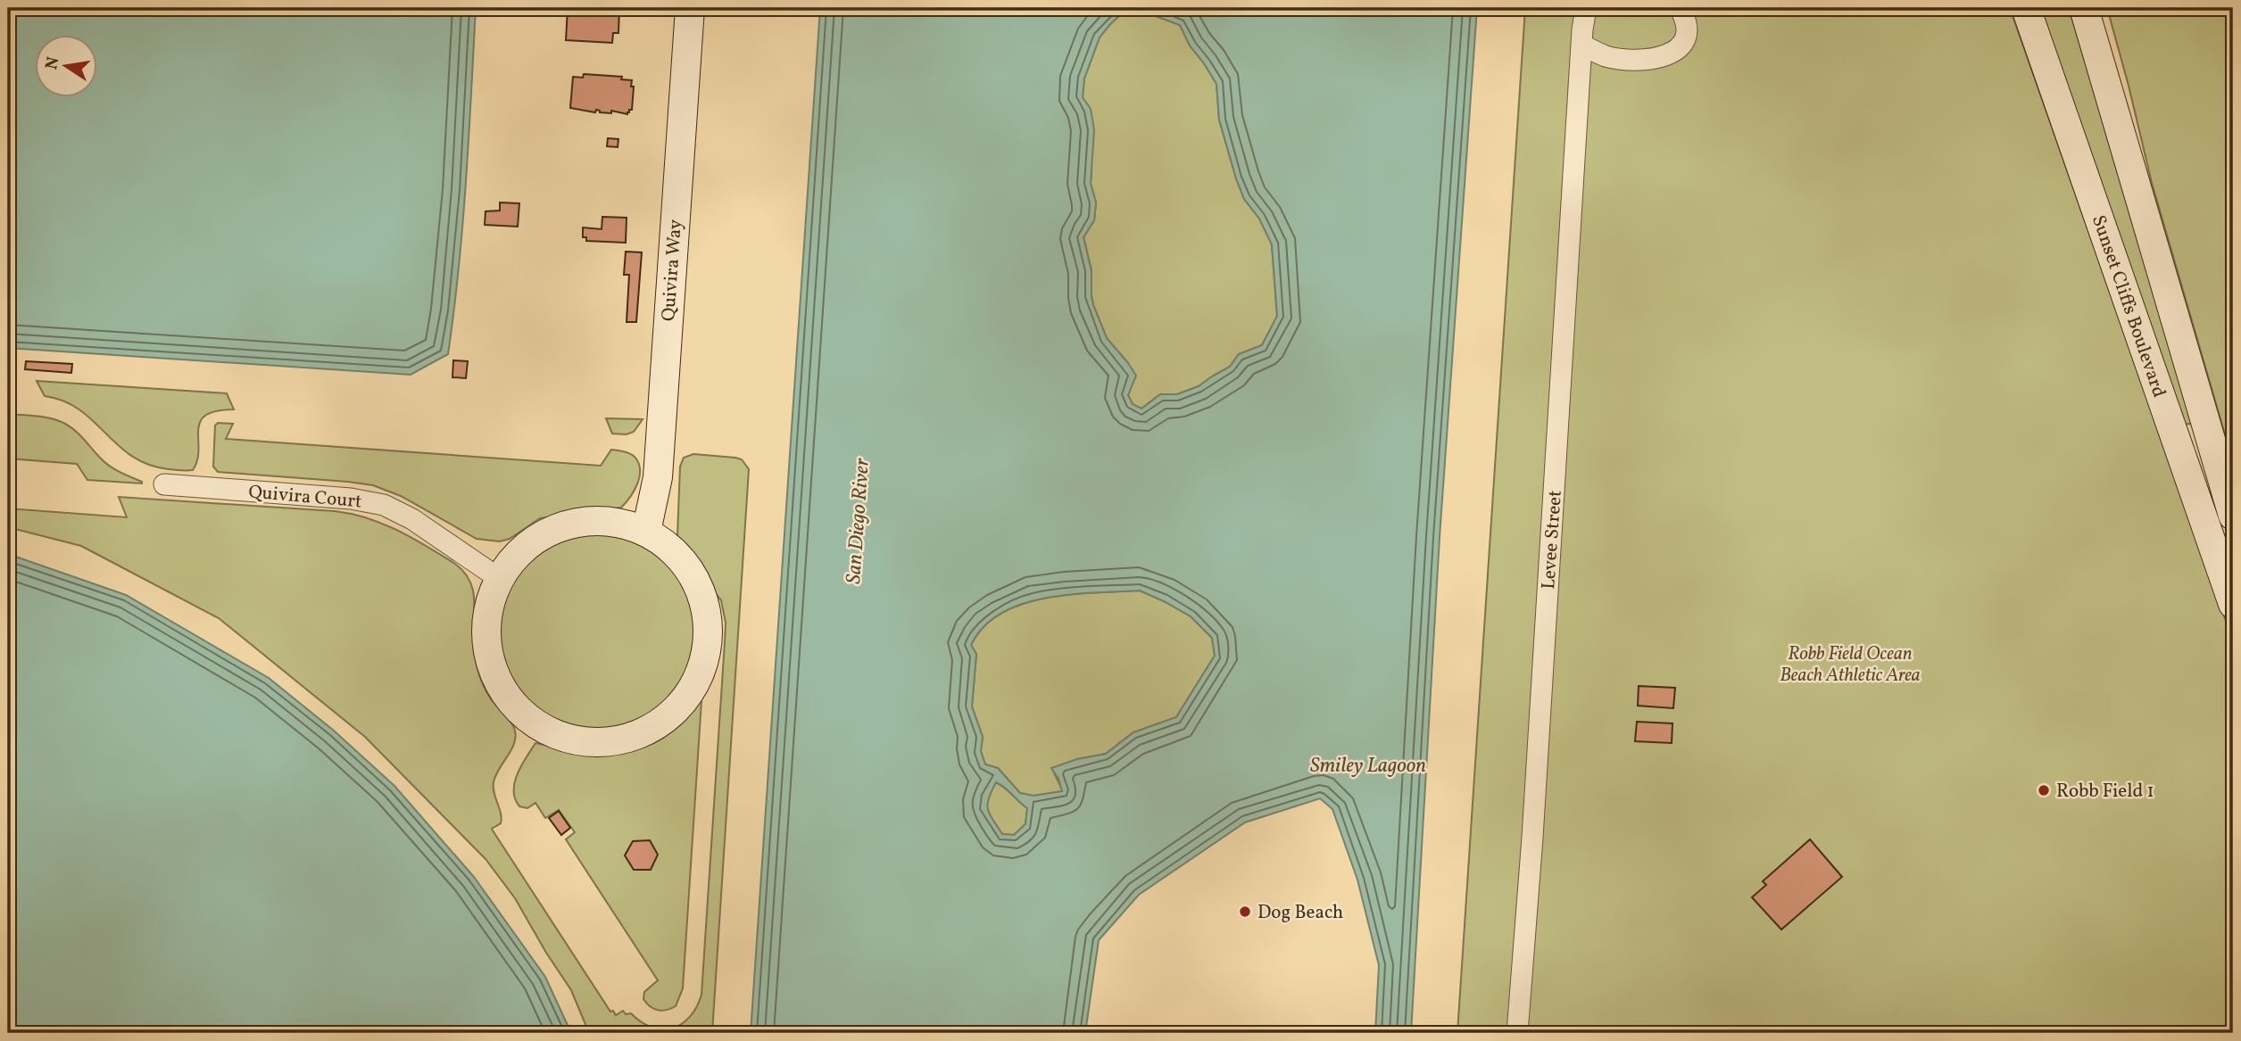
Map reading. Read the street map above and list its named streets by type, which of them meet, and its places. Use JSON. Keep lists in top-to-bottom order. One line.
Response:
{"streets":{"street":["Quivira Way","Sunset Cliffs Boulevard","Quivira Court","Levee Street"]},"crossings":[["Quivira Way","Quivira Court"]],"water":["San Diego River","Smiley Lagoon"],"parks":["Robb Field Ocean Beach Athletic Area"],"places":["Robb Field 1","Dog Beach"],"north":"left"}
